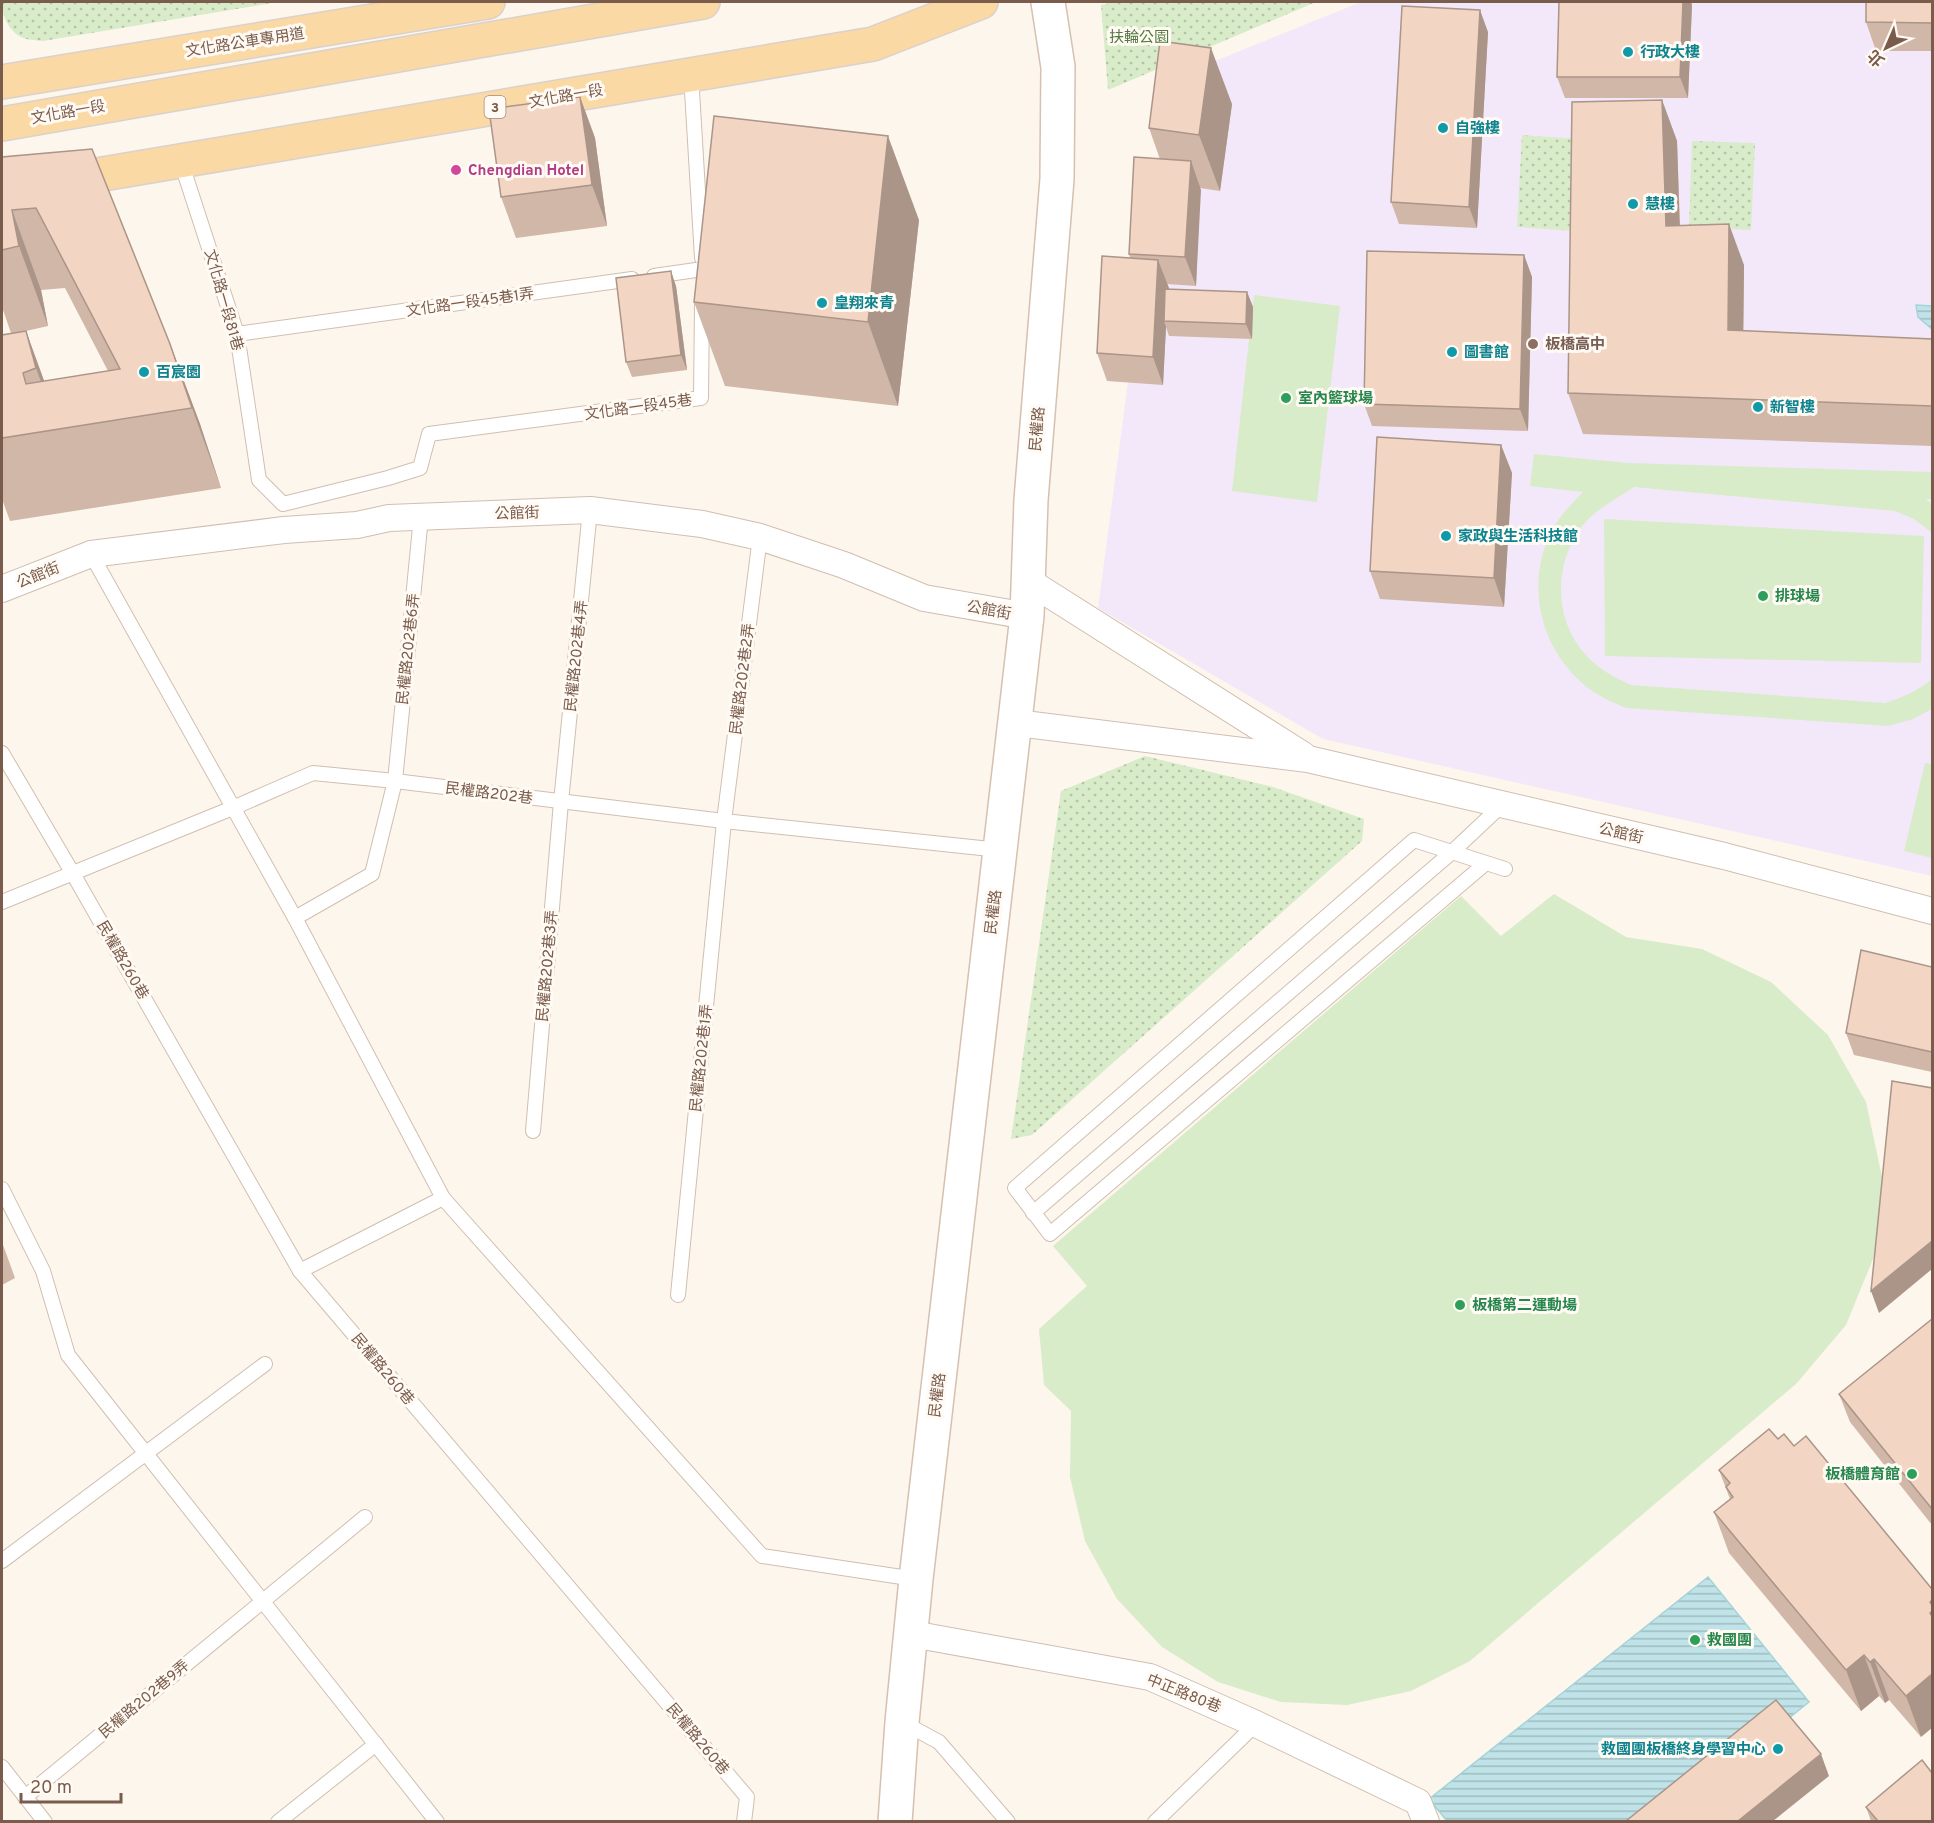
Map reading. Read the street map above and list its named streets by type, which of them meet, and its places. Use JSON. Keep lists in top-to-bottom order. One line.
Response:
{"streets":{"main road":["文化路公車專用道","文化路一段","3","民權路"],"street":["公館街","中正路80巷"],"lane":["文化路一段81巷","文化路一段45巷1弄","文化路一段45巷","民權路202巷6弄","民權路202巷4弄","民權路202巷2弄","民權路202巷","民權路260巷","民權路202巷3弄","民權路202巷1弄","民權路202巷9弄"]},"crossings":[["文化路一段","文化路一段81巷"],["文化路一段","文化路一段45巷"],["文化路一段81巷","文化路一段45巷1弄"],["文化路一段81巷","文化路一段45巷"],["文化路一段45巷1弄","文化路一段45巷"],["民權路","公館街"],["民權路","民權路202巷"],["民權路","中正路80巷"],["公館街","民權路202巷6弄"],["公館街","民權路202巷4弄"],["公館街","民權路202巷2弄"],["民權路202巷6弄","民權路202巷"],["民權路202巷4弄","民權路202巷"],["民權路202巷4弄","民權路202巷3弄"],["民權路202巷2弄","民權路202巷"],["民權路202巷2弄","民權路202巷1弄"],["民權路202巷","民權路260巷"],["民權路202巷","民權路202巷3弄"],["民權路202巷","民權路202巷1弄"]],"parks":["扶輪公園"],"places":["行政大樓","自強樓","Chengdian Hotel","慧樓","皇翔來青","板橋高中","圖書館","百宸園","室內籃球場","新智樓","家政與生活科技館","排球場","板橋第二運動場","板橋體育館","救國團","救國團板橋終身學習中心"],"scale_bar":"20 m","north":"bottom left"}
